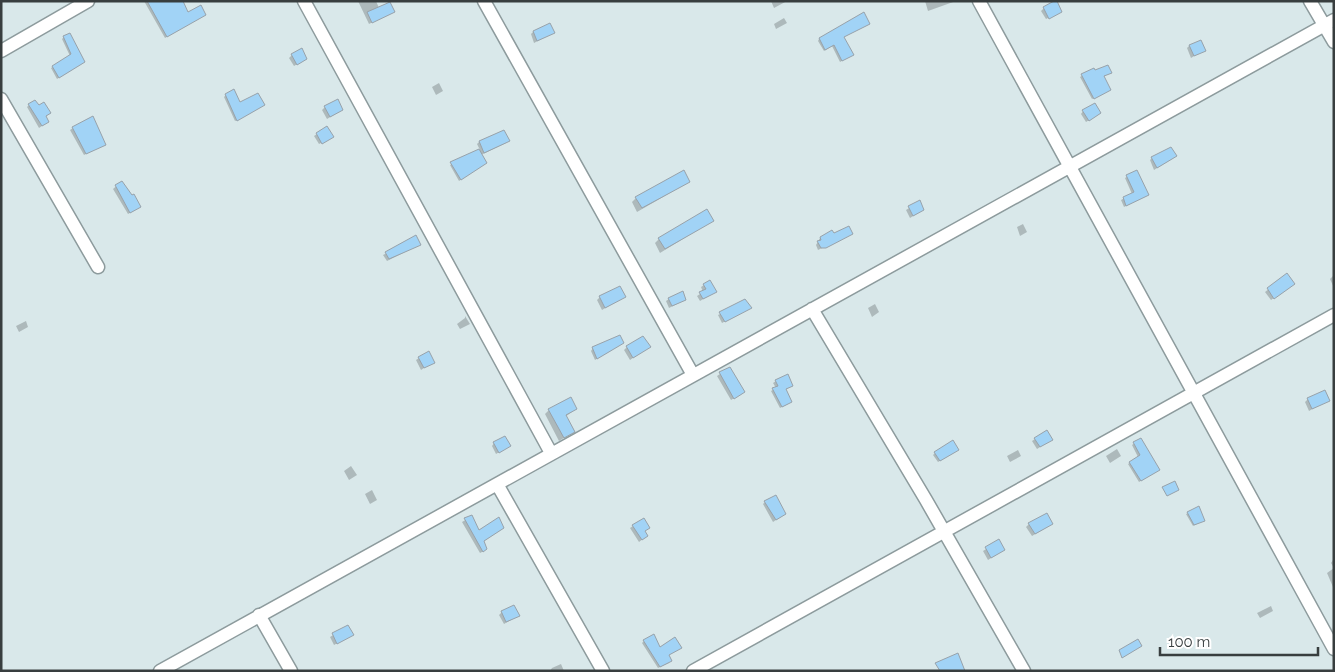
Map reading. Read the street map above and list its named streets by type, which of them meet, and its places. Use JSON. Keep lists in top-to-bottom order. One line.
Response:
{"scale_bar":"100 m"}
